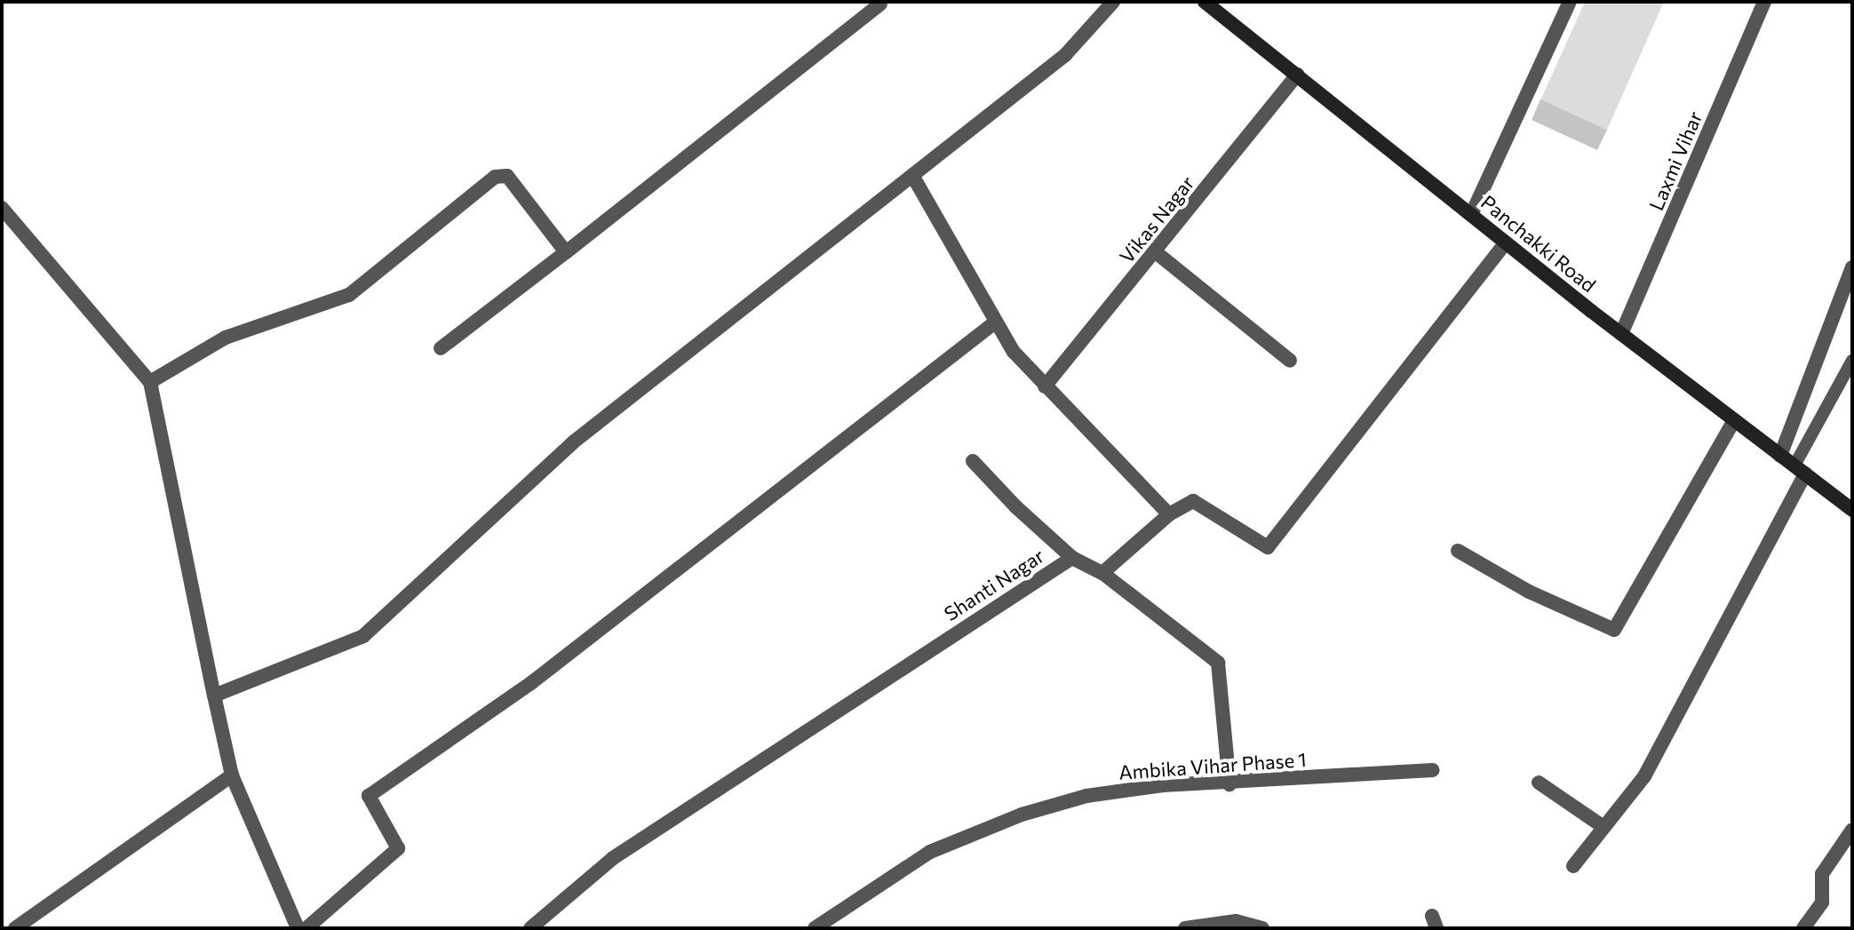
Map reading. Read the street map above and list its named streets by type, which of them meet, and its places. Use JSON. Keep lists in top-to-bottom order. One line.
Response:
{"streets":{"main road":["Panchakki Road"],"street":["Laxmi Vihar","Vikas Nagar","Shanti Nagar","Ambika Vihar Phase 1"]},"crossings":[["Laxmi Vihar","Panchakki Road"],["Vikas Nagar","Panchakki Road"],["Shanti Nagar","Ambika Vihar Phase 1"]]}
